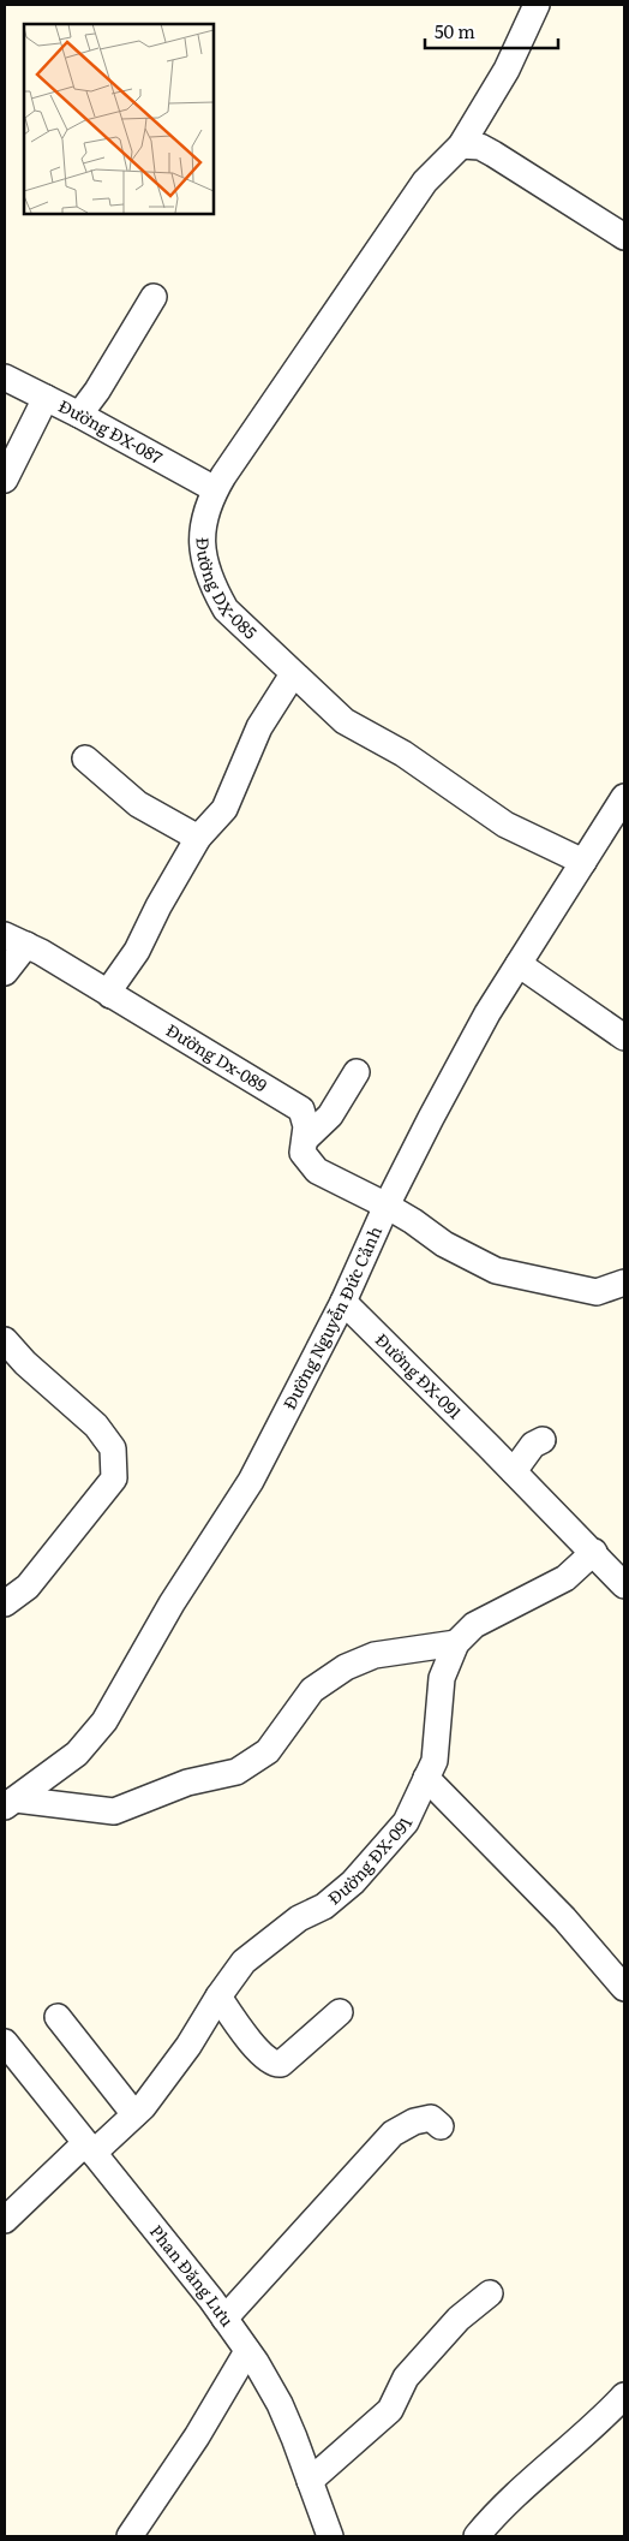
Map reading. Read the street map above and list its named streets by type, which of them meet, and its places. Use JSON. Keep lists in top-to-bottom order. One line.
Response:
{"streets":{"street":["Đường ĐX-087","Đường DX-085","Đường Dx-089","Đường Nguyễn Đức Cảnh","Đường ĐX-091","Phan Đăng Lưu"]},"crossings":[["Đường ĐX-087","Đường DX-085"],["Đường DX-085","Đường Nguyễn Đức Cảnh"],["Đường Dx-089","Đường Nguyễn Đức Cảnh"],["Đường Nguyễn Đức Cảnh","Đường ĐX-091"],["Đường ĐX-091","Phan Đăng Lưu"]],"scale_bar":"50 m"}
